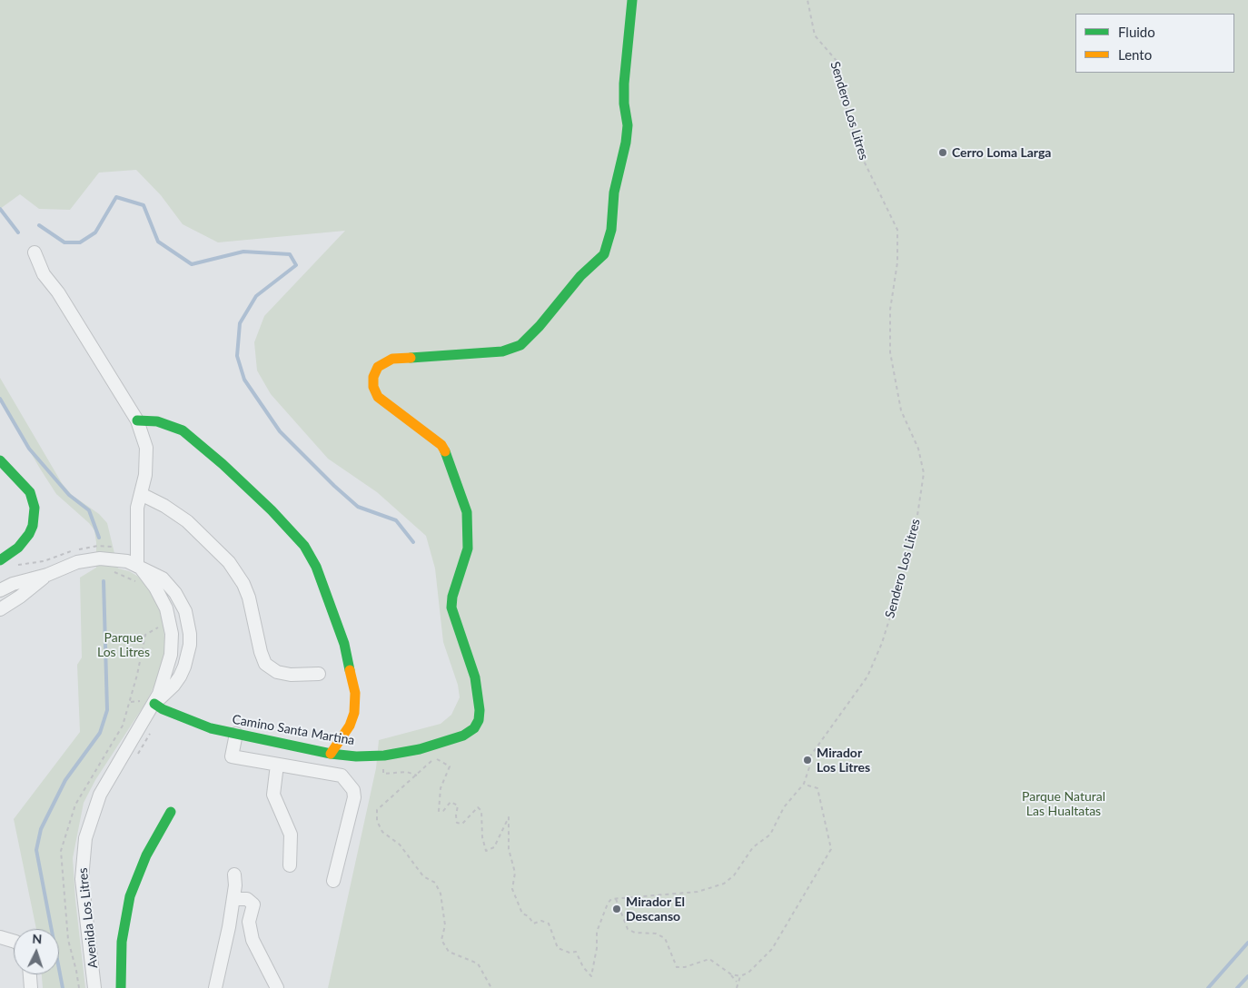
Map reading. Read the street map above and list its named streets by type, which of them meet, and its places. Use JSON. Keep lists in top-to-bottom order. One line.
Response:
{"streets":{"street":["Camino Santa Martina","Avenida Los Litres"],"path":["Sendero Los Litres"]},"crossings":[["Camino Santa Martina","Avenida Los Litres"]],"parks":["Parque Los Litres","Parque Natural Las Hualtatas"],"places":["Cerro Loma Larga","Mirador Los Litres","Mirador El Descanso"],"legend":["Fluido","Lento"],"north":"top"}
